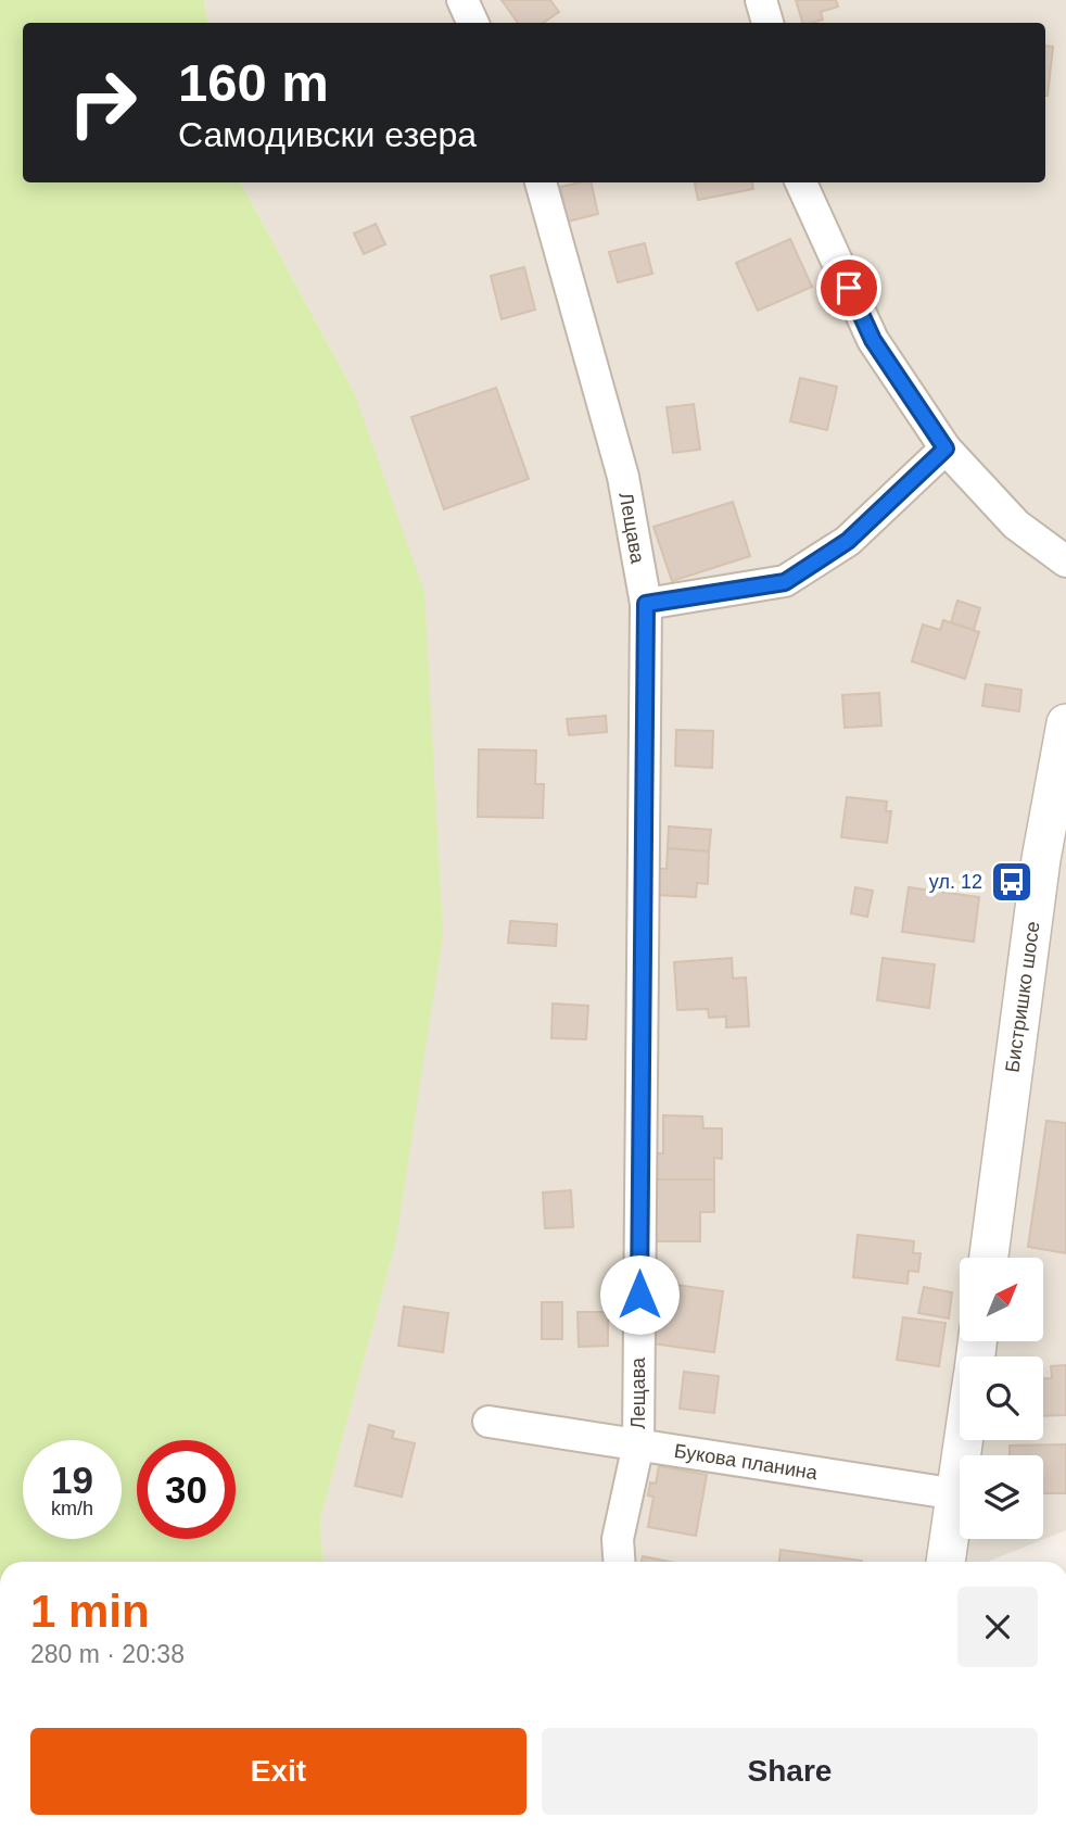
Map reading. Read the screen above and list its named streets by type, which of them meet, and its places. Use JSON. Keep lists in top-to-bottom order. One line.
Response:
{"streets":{"street":["Лещава","Бистришко шосе","Букова планина"]},"crossings":[["Лещава","Букова планина"]],"places":{"bus stop":["ул. 12"]},"north":"top right","page":{"turn":["160 m","Самодивски езера"],"speed":"19 km/h","limit":"30","heading":["1 min","280 m · 20:38"],"buttons":["Exit","Share"]}}
